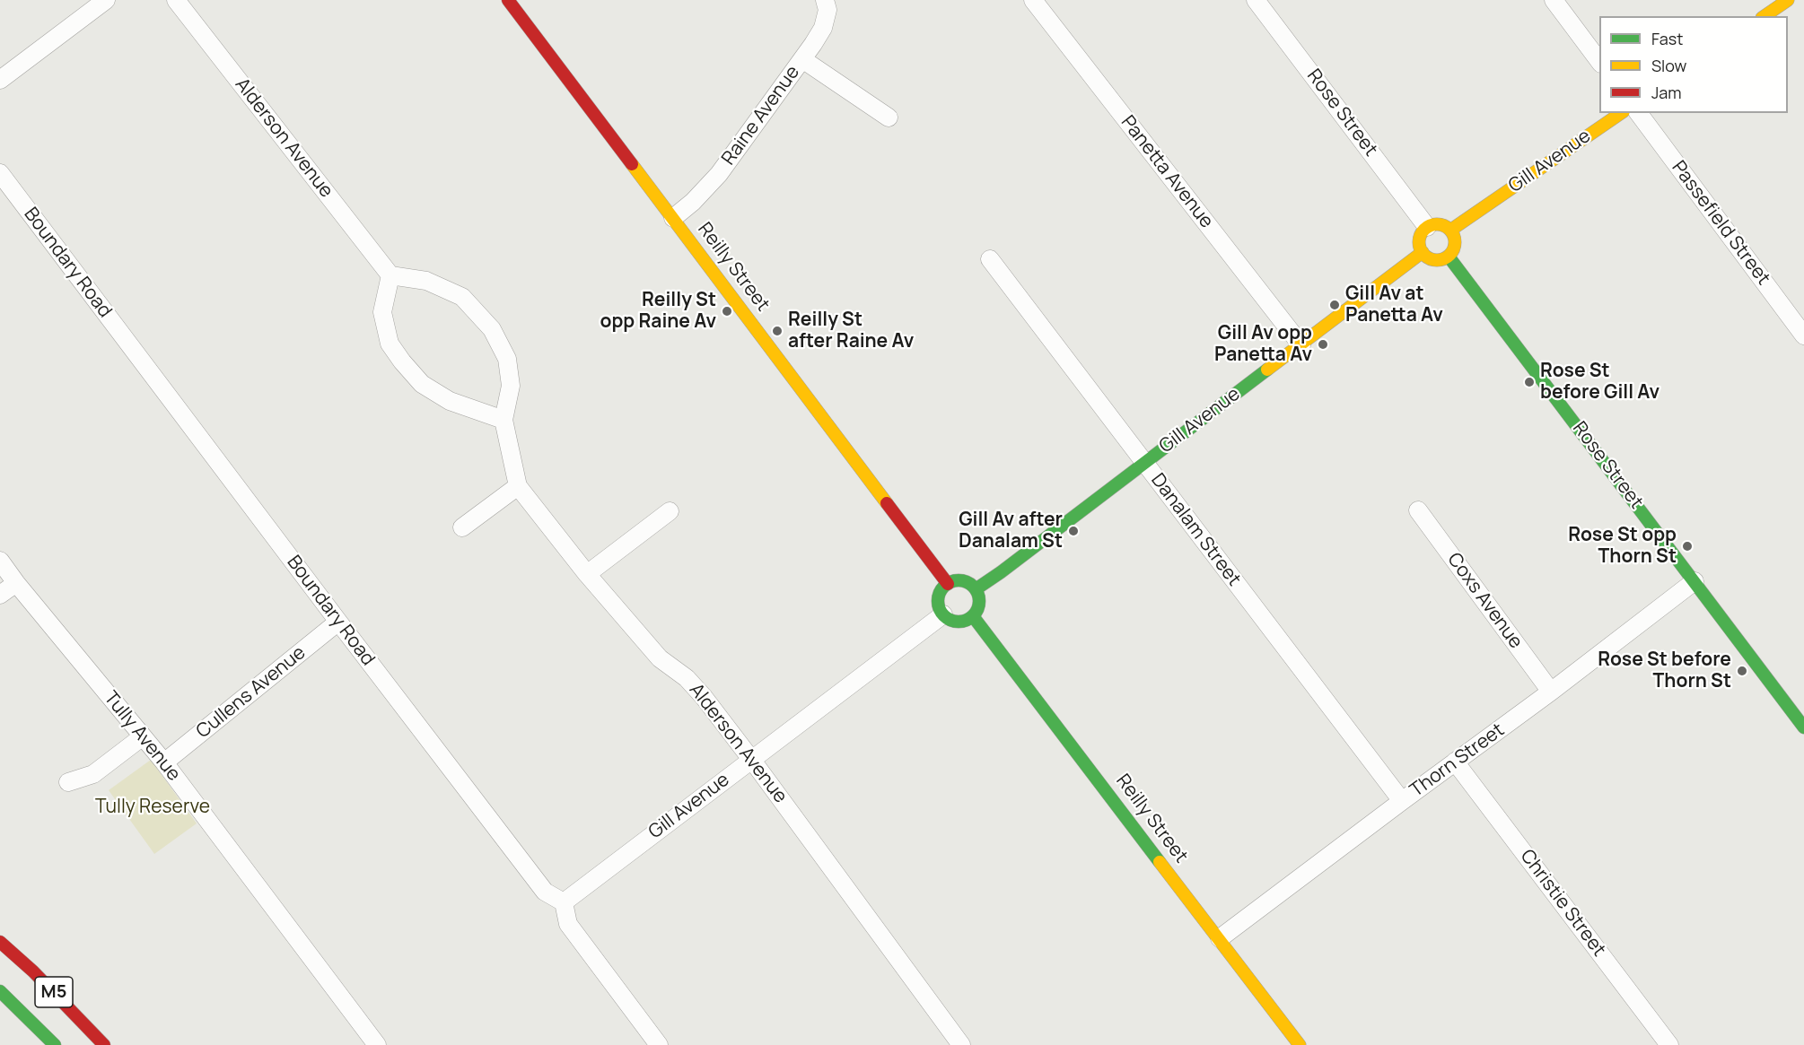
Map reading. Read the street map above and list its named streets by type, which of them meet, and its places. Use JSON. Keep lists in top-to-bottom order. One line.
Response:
{"streets":{"main road":["Rose Street","Gill Avenue","Reilly Street","M5"],"street":["Raine Avenue","Alderson Avenue","Panetta Avenue","Passefield Street","Boundary Road","Danalam Street","Coxs Avenue","Cullens Avenue","Tully Avenue","Thorn Street","Christie Street"]},"crossings":[["Rose Street","Gill Avenue"],["Rose Street","Thorn Street"],["Raine Avenue","Reilly Street"],["Alderson Avenue","Gill Avenue"],["Gill Avenue","Panetta Avenue"],["Gill Avenue","Boundary Road"],["Gill Avenue","Reilly Street"],["Gill Avenue","Danalam Street"],["Boundary Road","Cullens Avenue"],["Reilly Street","Thorn Street"],["Danalam Street","Thorn Street"],["Coxs Avenue","Thorn Street"],["Cullens Avenue","Tully Avenue"],["Thorn Street","Christie Street"]],"parks":["Tully Reserve"],"places":["Gill Av at Panetta Av","Reilly St opp Raine Av","Reilly St after Raine Av","Gill Av opp Panetta Av","Rose St before Gill Av","Gill Av after Danalam St","Rose St opp Thorn St","Rose St before Thorn St"],"legend":["Fast","Slow","Jam"]}
